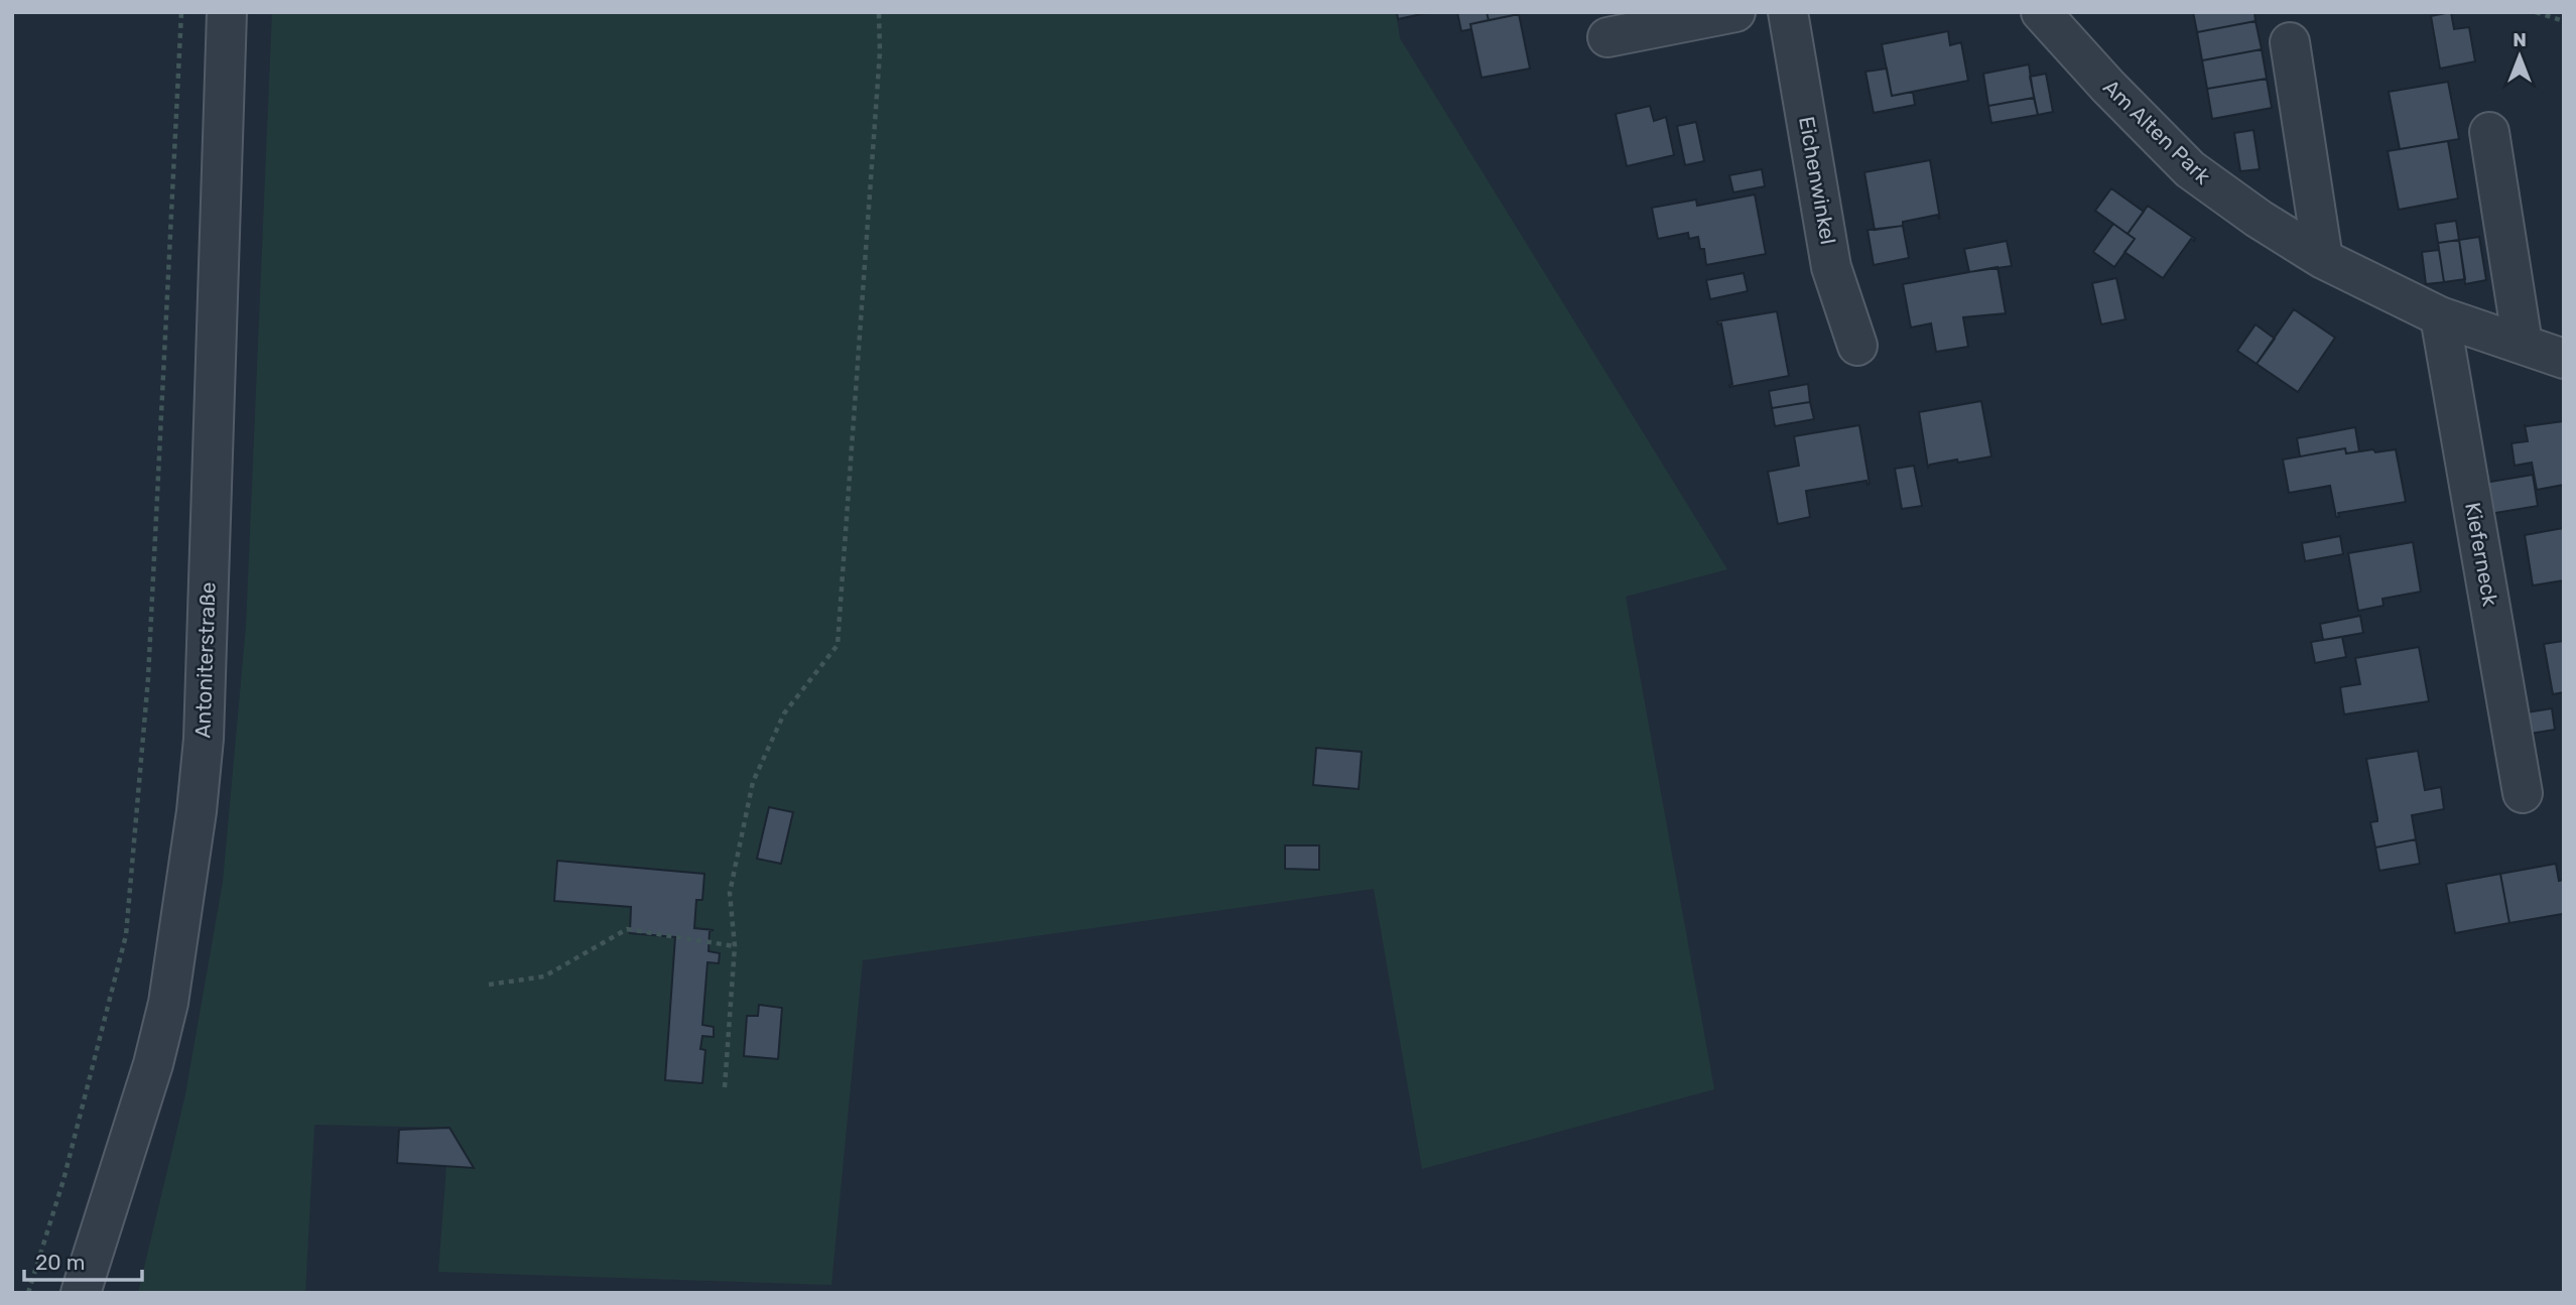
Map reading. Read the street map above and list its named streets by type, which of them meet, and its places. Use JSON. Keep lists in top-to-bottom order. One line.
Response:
{"streets":{"street":["Am Alten Park","Eichenwinkel","Kieferneck","Antoniterstraße"]},"crossings":[["Am Alten Park","Kieferneck"]],"scale_bar":"20 m","north":"top"}
